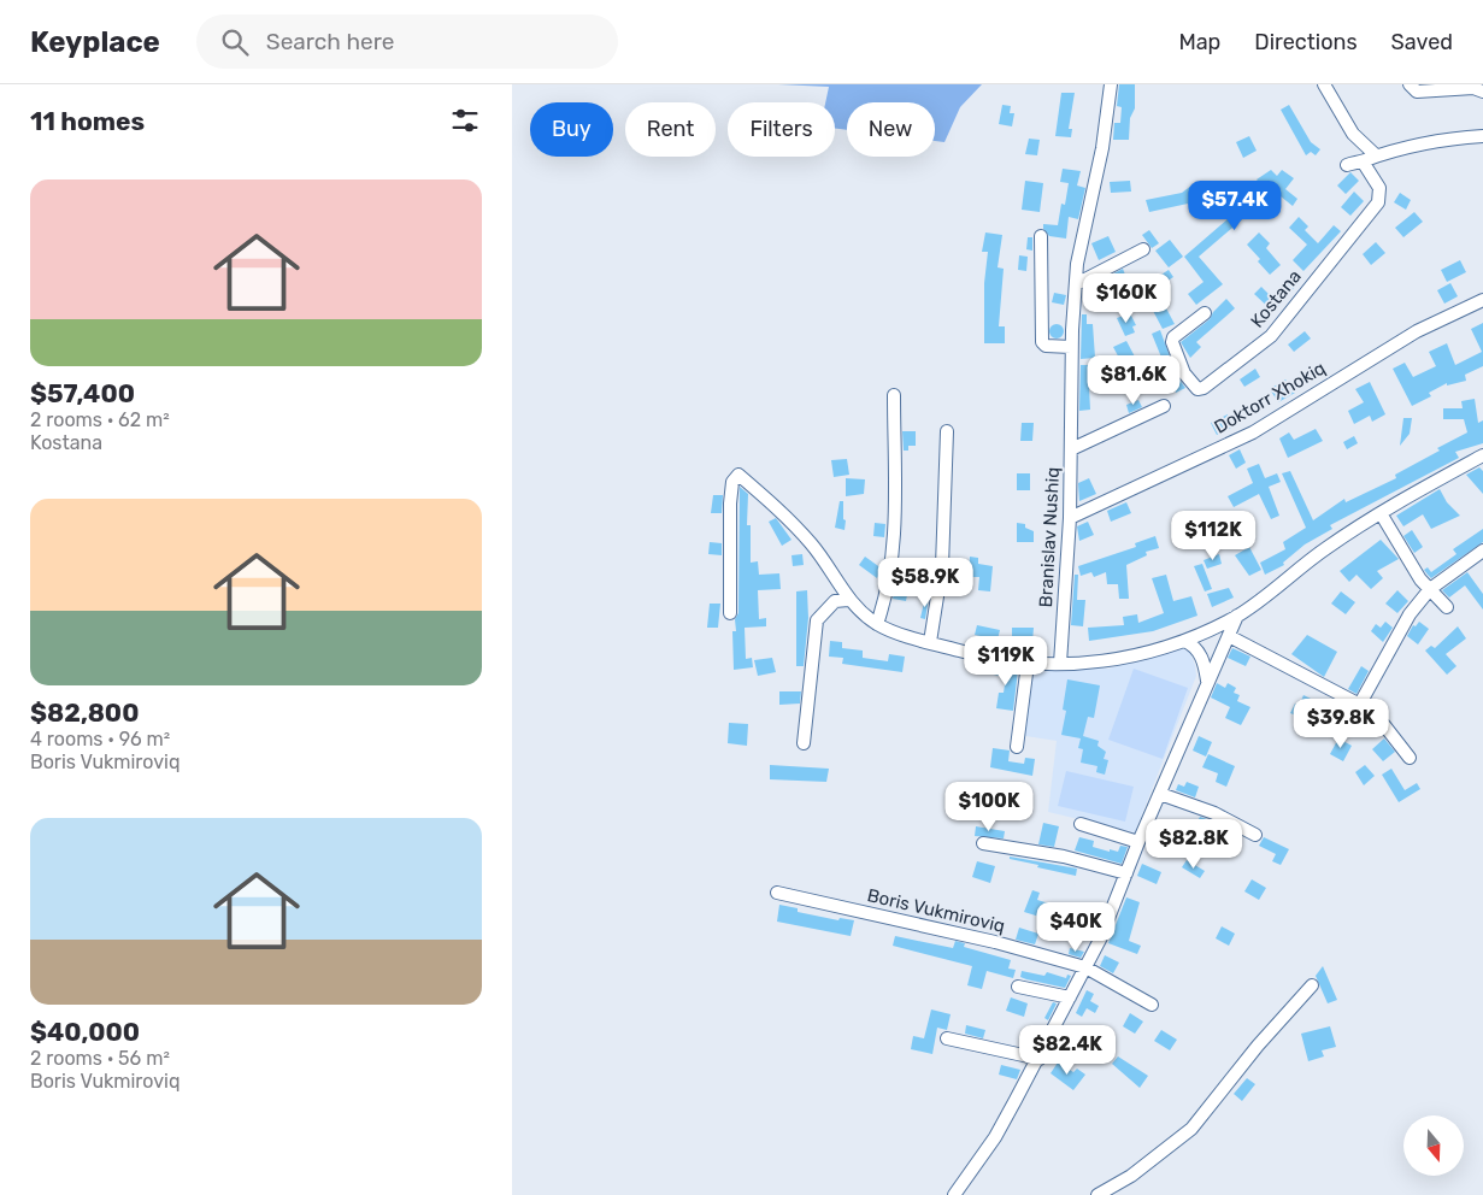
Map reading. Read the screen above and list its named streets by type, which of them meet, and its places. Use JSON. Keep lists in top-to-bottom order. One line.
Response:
{"streets":{"street":["Kostana","Doktorr Xhokiq","Branislav Nushiq","Boris Vukmiroviq"]},"crossings":[["Doktorr Xhokiq","Branislav Nushiq"]],"north":"bottom","page":{"header":"Keyplace","search":"Search here","nav":["Map","Directions","Saved"],"heading":"11 homes","chip":["Buy","Rent","Filters","New"],"list":[{"name":"$57,400","note":"2 rooms · 62 m² · Kostana"},{"name":"$82,800","note":"4 rooms · 96 m² · Boris Vukmiroviq"},{"name":"$40,000","note":"2 rooms · 56 m² · Boris Vukmiroviq"}],"price":["$57.4K","$160K","$81.6K","$112K","$58.9K","$119K","$39.8K","$100K","$82.8K","$40K","$82.4K"]}}
